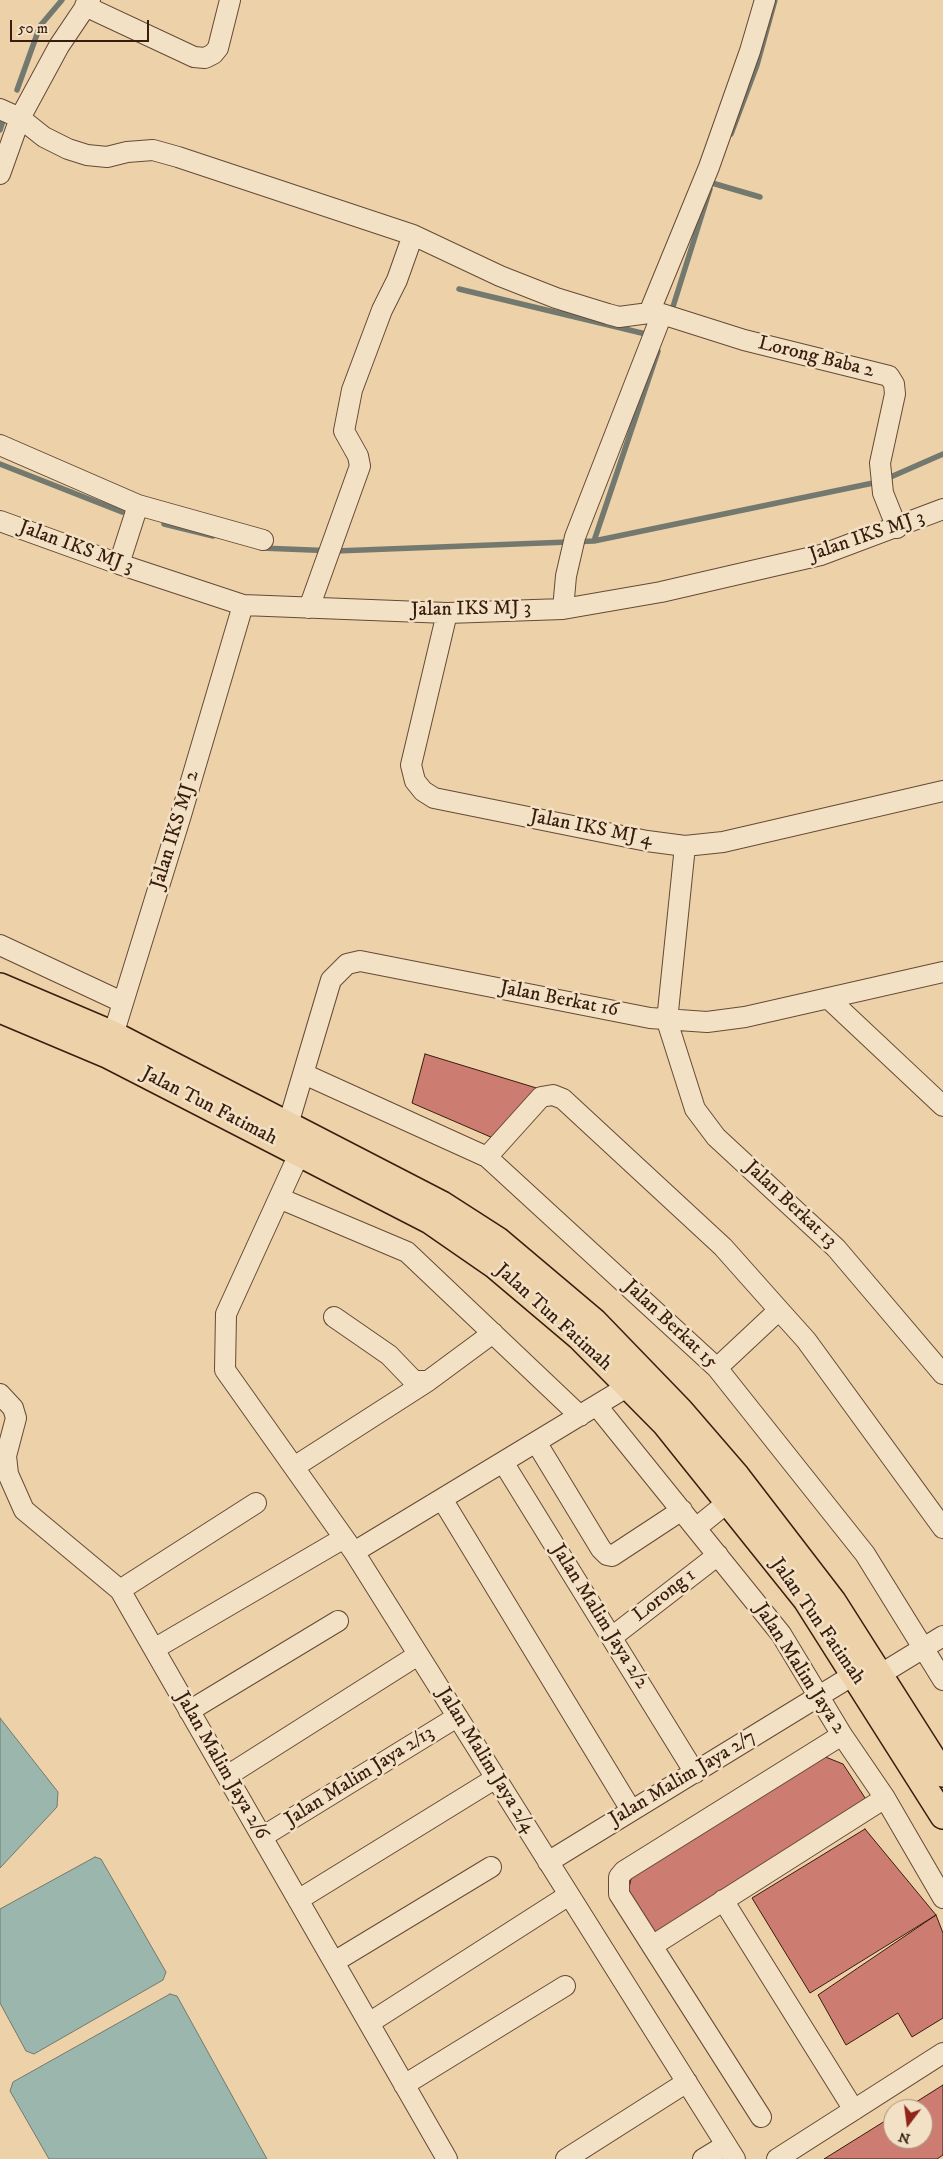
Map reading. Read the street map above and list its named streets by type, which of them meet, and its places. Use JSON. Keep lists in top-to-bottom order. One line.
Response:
{"streets":{"main road":["Jalan Tun Fatimah"],"street":["Lorong Baba 2","Jalan IKS MJ 3","Jalan IKS MJ 4","Jalan IKS MJ 2","Jalan Berkat 16","Jalan Berkat 13","Jalan Berkat 15","Lorong 1","Jalan Malim Jaya 2/2","Jalan Malim Jaya 2","Jalan Malim Jaya 2/4","Jalan Malim Jaya 2/6","Jalan Malim Jaya 2/13","Jalan Malim Jaya 2/7"]},"crossings":[["Lorong Baba 2","Jalan IKS MJ 3"],["Jalan IKS MJ 3","Jalan IKS MJ 4"],["Jalan IKS MJ 3","Jalan IKS MJ 2"],["Jalan IKS MJ 2","Jalan Tun Fatimah"],["Jalan Berkat 16","Jalan Tun Fatimah"],["Jalan Berkat 16","Jalan Berkat 13"],["Jalan Berkat 16","Jalan Berkat 15"],["Jalan Berkat 16","Jalan Malim Jaya 2/4"],["Jalan Tun Fatimah","Jalan Malim Jaya 2/7"],["Lorong 1","Jalan Malim Jaya 2/2"],["Lorong 1","Jalan Malim Jaya 2"],["Jalan Malim Jaya 2/2","Jalan Malim Jaya 2/7"],["Jalan Malim Jaya 2","Jalan Malim Jaya 2/7"],["Jalan Malim Jaya 2/4","Jalan Malim Jaya 2/13"],["Jalan Malim Jaya 2/4","Jalan Malim Jaya 2/7"],["Jalan Malim Jaya 2/6","Jalan Malim Jaya 2/13"]],"scale_bar":"50 m","north":"bottom"}
